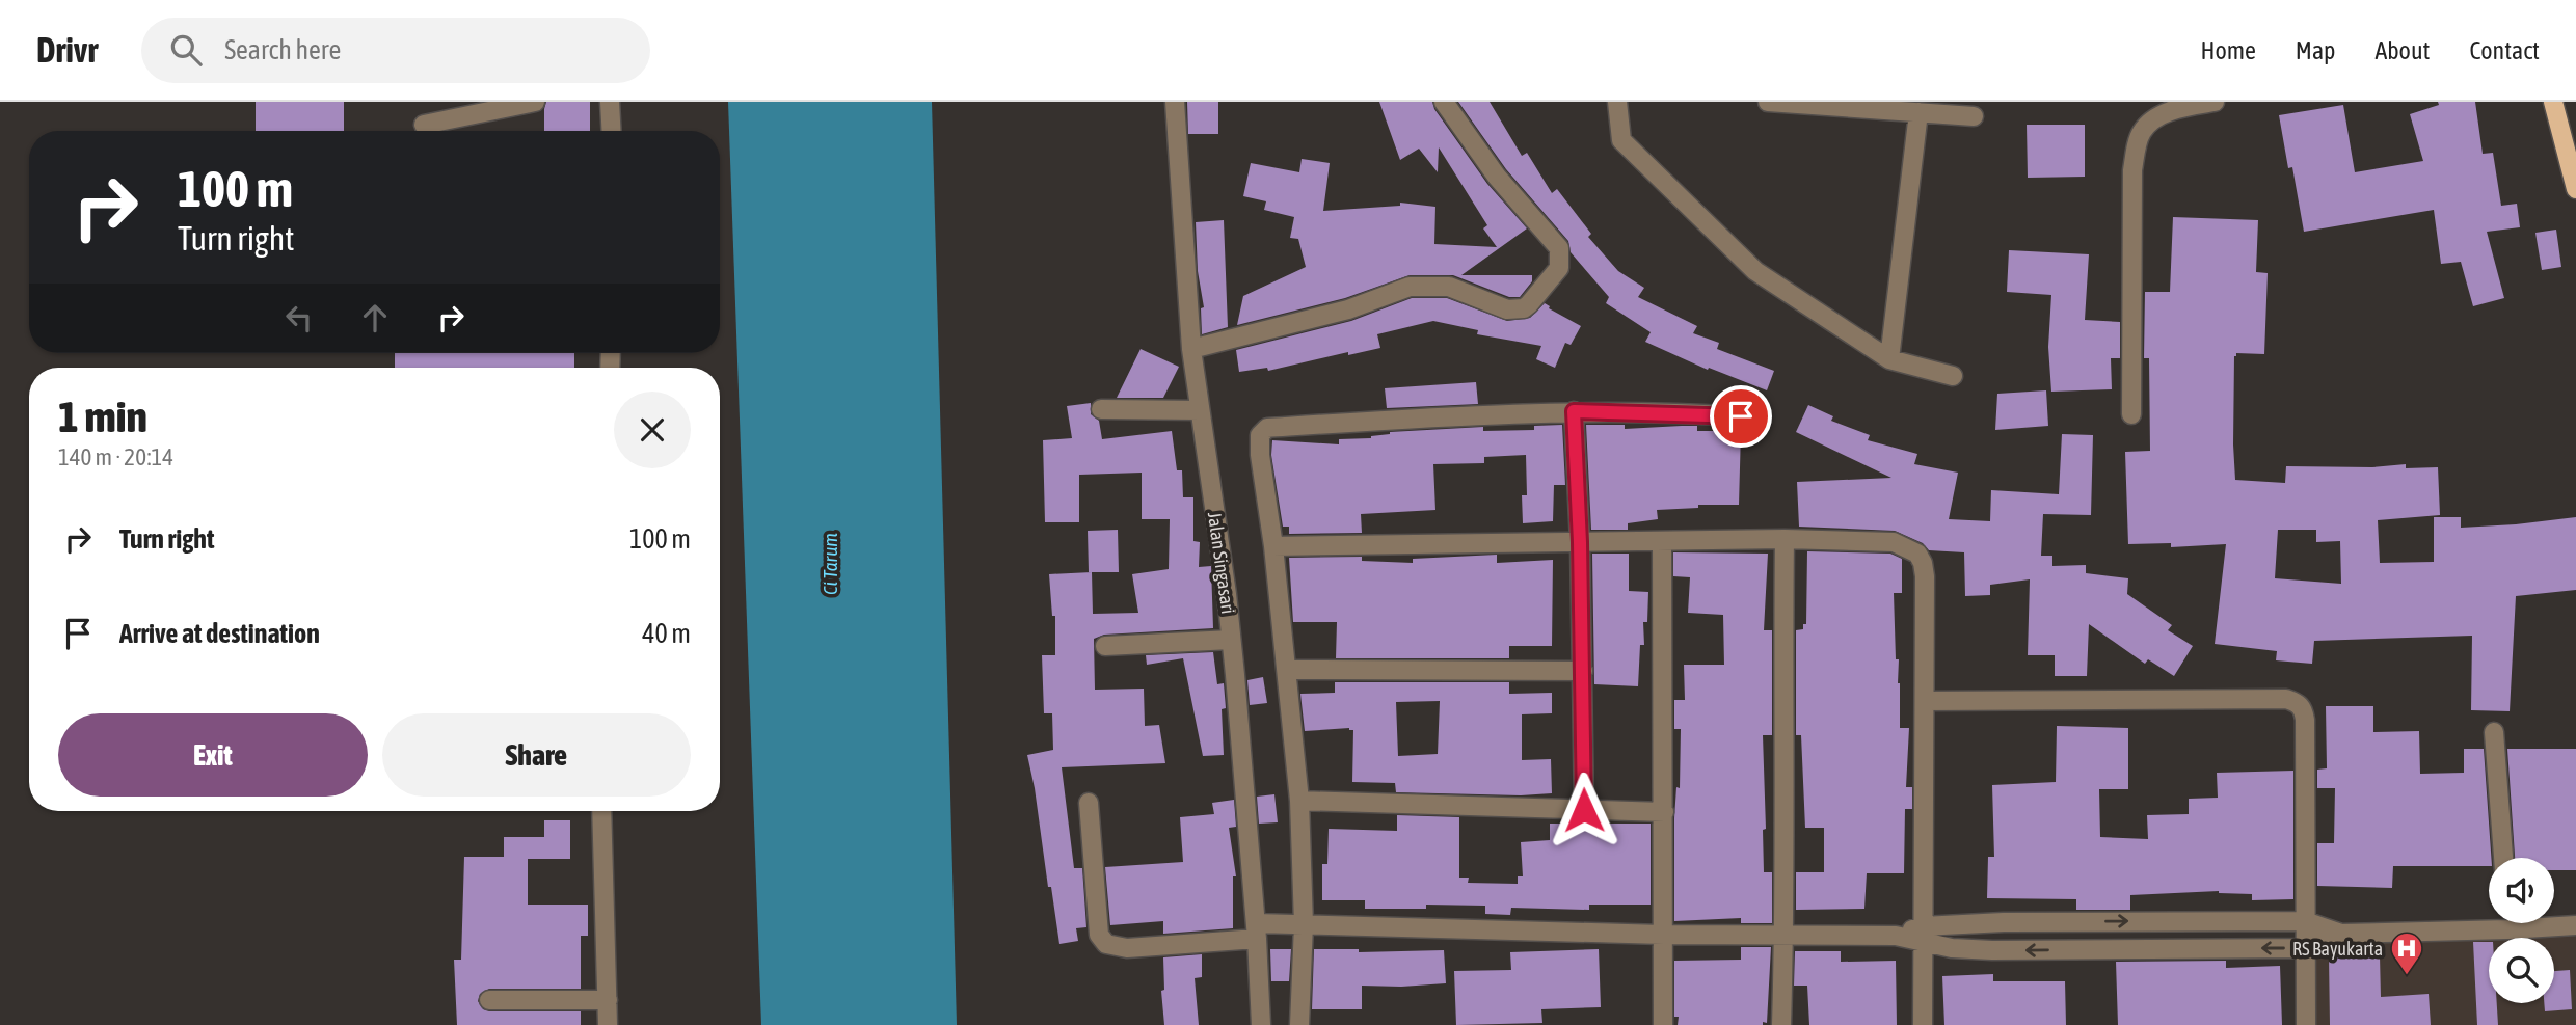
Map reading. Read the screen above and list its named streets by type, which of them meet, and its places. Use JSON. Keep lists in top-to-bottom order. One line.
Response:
{"streets":{"street":["Jalan Singasari"]},"water":["Ci Tarum"],"places":{"hospital":["RS Bayukarta"]},"page":{"header":"Drivr","search":"Search here","nav":["Home","Map","About","Contact"],"turn":["100 m","Turn right"],"heading":["1 min","140 m · 20:14"],"list":[{"name":"Turn right","value":"100 m"},{"name":"Arrive at destination","value":"40 m"}],"buttons":["Exit","Share"]}}
